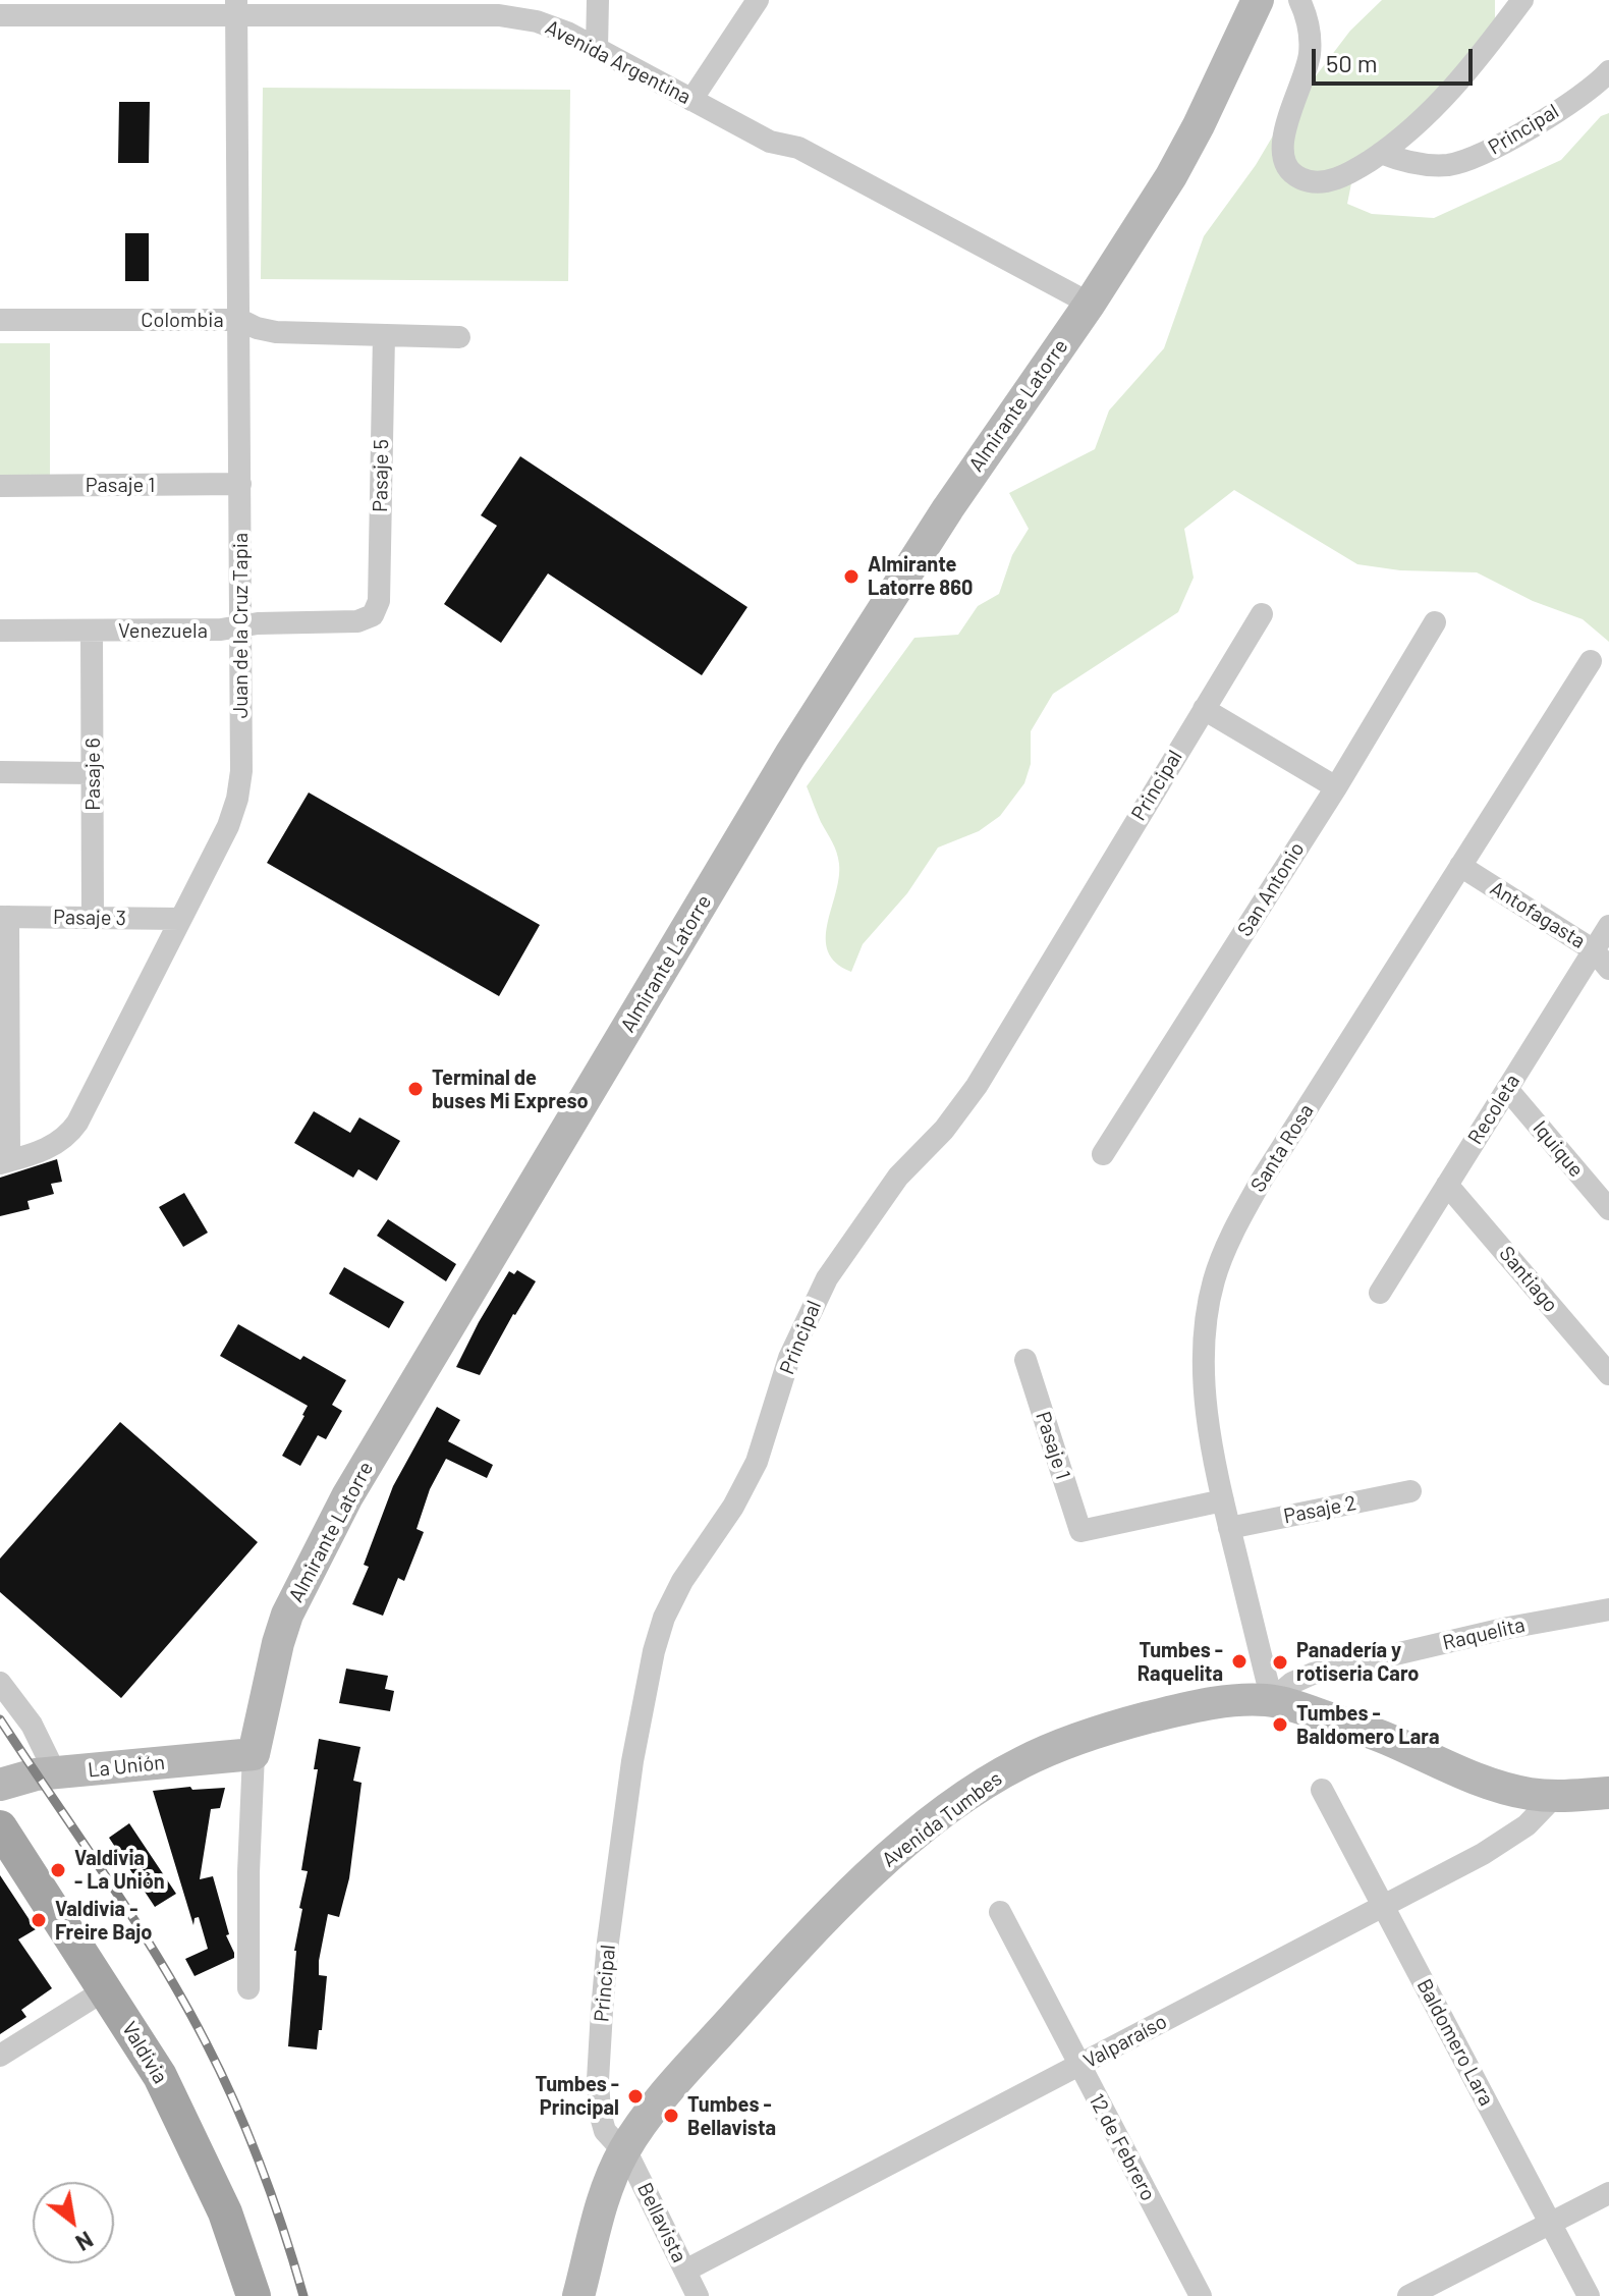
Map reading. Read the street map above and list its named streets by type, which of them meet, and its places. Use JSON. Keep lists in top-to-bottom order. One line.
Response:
{"streets":{"main road":["Almirante Latorre","La Unión","Avenida Tumbes","Valdivia"],"street":["Avenida Argentina","Principal","Colombia","Pasaje 5","Pasaje 1","Juan de la Cruz Tapia","Venezuela","Pasaje 6","San Antonio","Antofagasta","Pasaje 3","Recoleta","Santa Rosa","Iquique","Santiago","Pasaje 2","Raquelita","Valparaíso","Baldomero Lara","12 de Febrero","Bellavista"]},"crossings":[["Avenida Argentina","Almirante Latorre"],["Avenida Argentina","Juan de la Cruz Tapia"],["Principal","Avenida Tumbes"],["Principal","Bellavista"],["Colombia","Pasaje 5"],["Colombia","Juan de la Cruz Tapia"],["Almirante Latorre","La Unión"],["Pasaje 5","Venezuela"],["Pasaje 1","Juan de la Cruz Tapia"],["Pasaje 1","Santa Rosa"],["Juan de la Cruz Tapia","Venezuela"],["Juan de la Cruz Tapia","Pasaje 3"],["Venezuela","Pasaje 6"],["Pasaje 6","Pasaje 3"],["Antofagasta","Recoleta"],["Antofagasta","Santa Rosa"],["Recoleta","Iquique"],["Recoleta","Santiago"],["Santa Rosa","Pasaje 2"],["Santa Rosa","Raquelita"],["Santa Rosa","Avenida Tumbes"],["Raquelita","Avenida Tumbes"],["Avenida Tumbes","Valparaíso"],["Avenida Tumbes","Bellavista"],["Valparaíso","Baldomero Lara"],["Valparaíso","12 de Febrero"],["Valparaíso","Bellavista"]],"places":["Almirante Latorre 860","Terminal de buses Mi Expreso","Tumbes - Raquelita","Panadería y rotiseria Caro","Tumbes - Baldomero Lara","Valdivia - La Unión","Valdivia - Freire Bajo","Tumbes - Principal","Tumbes - Bellavista"],"scale_bar":"50 m","north":"bottom right"}
